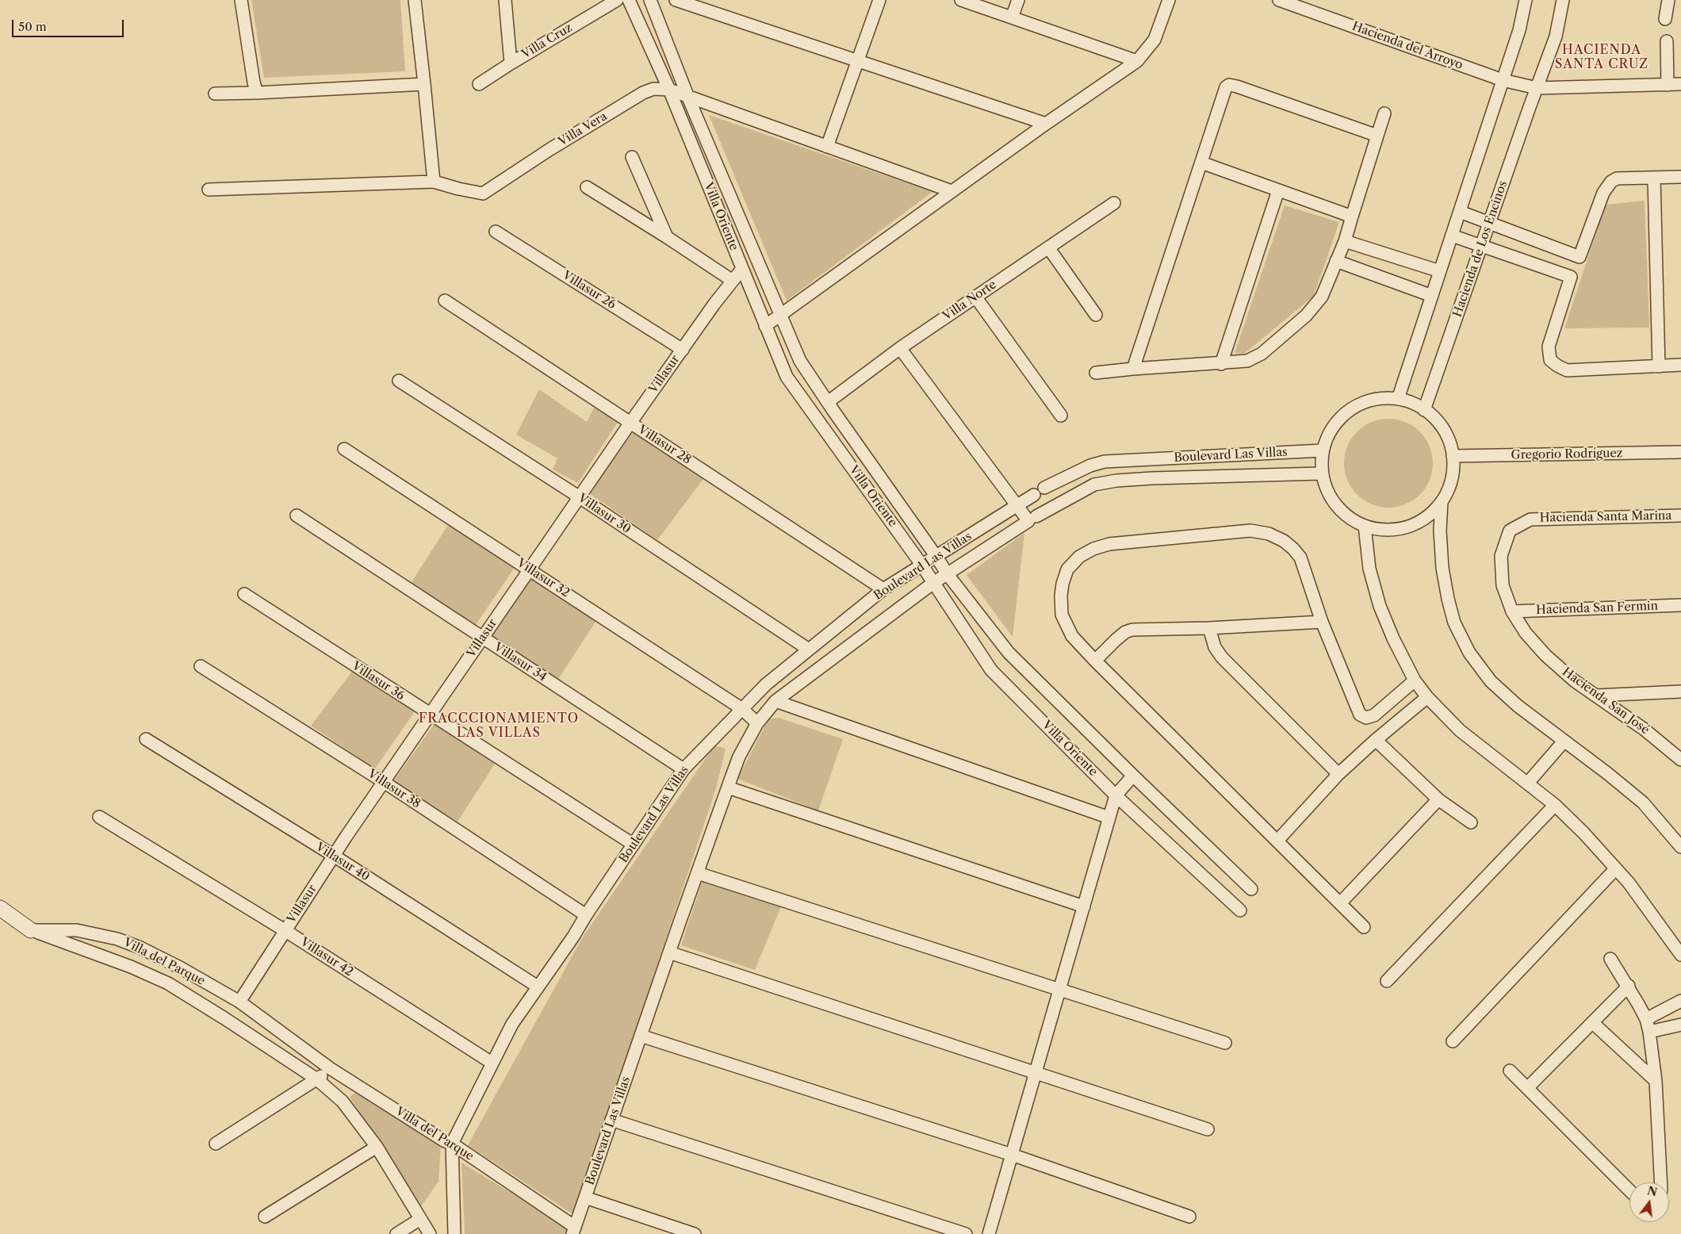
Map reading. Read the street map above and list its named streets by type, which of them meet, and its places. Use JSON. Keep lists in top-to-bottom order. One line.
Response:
{"streets":{"street":["Villa Cruz","Hacienda del Arroyo","Villa Vera","Villa Oriente","Hacienda de Los Encinos","Villasur 26","Villa Norte","Villasur","Villasur 28","Gregorio Rodríguez","Boulevard Las Villas","Villasur 30","Hacienda Santa Marina","Villasur 32","Hacienda San Fermin","Villasur 34","Villasur 36","Hacienda San José","Villasur 38","Villasur 40","Villasur 42","Villa del Parque"]},"crossings":[["Hacienda del Arroyo","Hacienda de Los Encinos"],["Villa Vera","Villa Oriente"],["Villa Oriente","Villa Norte"],["Villa Oriente","Villasur"],["Villa Oriente","Boulevard Las Villas"],["Hacienda de Los Encinos","Gregorio Rodríguez"],["Hacienda de Los Encinos","Boulevard Las Villas"],["Villasur 26","Villasur"],["Villasur","Villasur 28"],["Villasur","Villasur 30"],["Villasur","Villasur 32"],["Villasur","Villasur 34"],["Villasur","Villasur 36"],["Villasur","Villasur 38"],["Villasur","Villasur 40"],["Villasur","Villasur 42"],["Villasur","Villa del Parque"],["Villasur 28","Boulevard Las Villas"],["Gregorio Rodríguez","Boulevard Las Villas"],["Boulevard Las Villas","Villasur 30"],["Boulevard Las Villas","Villasur 32"],["Boulevard Las Villas","Villasur 34"],["Boulevard Las Villas","Villasur 36"],["Boulevard Las Villas","Villasur 38"],["Boulevard Las Villas","Villasur 40"],["Boulevard Las Villas","Villasur 42"],["Boulevard Las Villas","Villa del Parque"],["Hacienda Santa Marina","Hacienda San José"],["Hacienda San Fermin","Hacienda San José"]],"districts":["HACIENDA SANTA CRUZ","FRACCCIONAMIENTO LAS VILLAS"],"scale_bar":"50 m","north":"top"}
